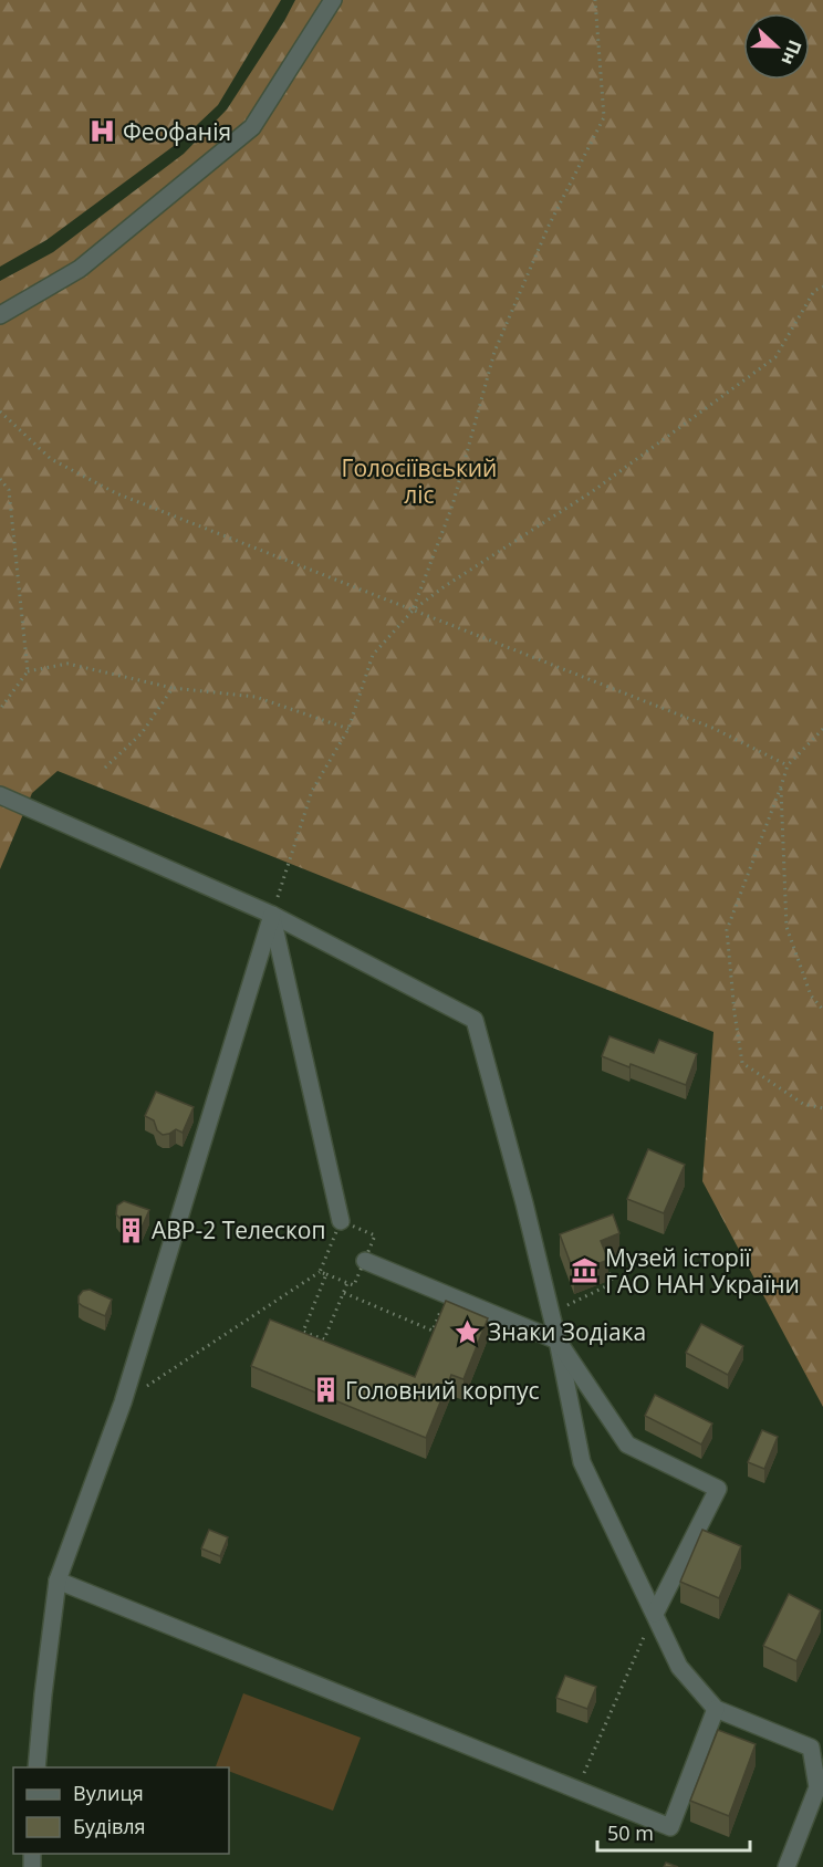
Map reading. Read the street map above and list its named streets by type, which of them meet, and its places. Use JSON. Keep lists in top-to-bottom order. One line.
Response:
{"parks":["Голосіївський ліс"],"places":{"hospital":["Феофанія"],"building":["АВР-2 Телескоп","Головний корпус"],"museum":["Музей історії ГАО НАН України"],"place":["Знаки Зодіака"]},"legend":["Вулиця","Будівля"],"scale_bar":"50 m","north":"right"}
